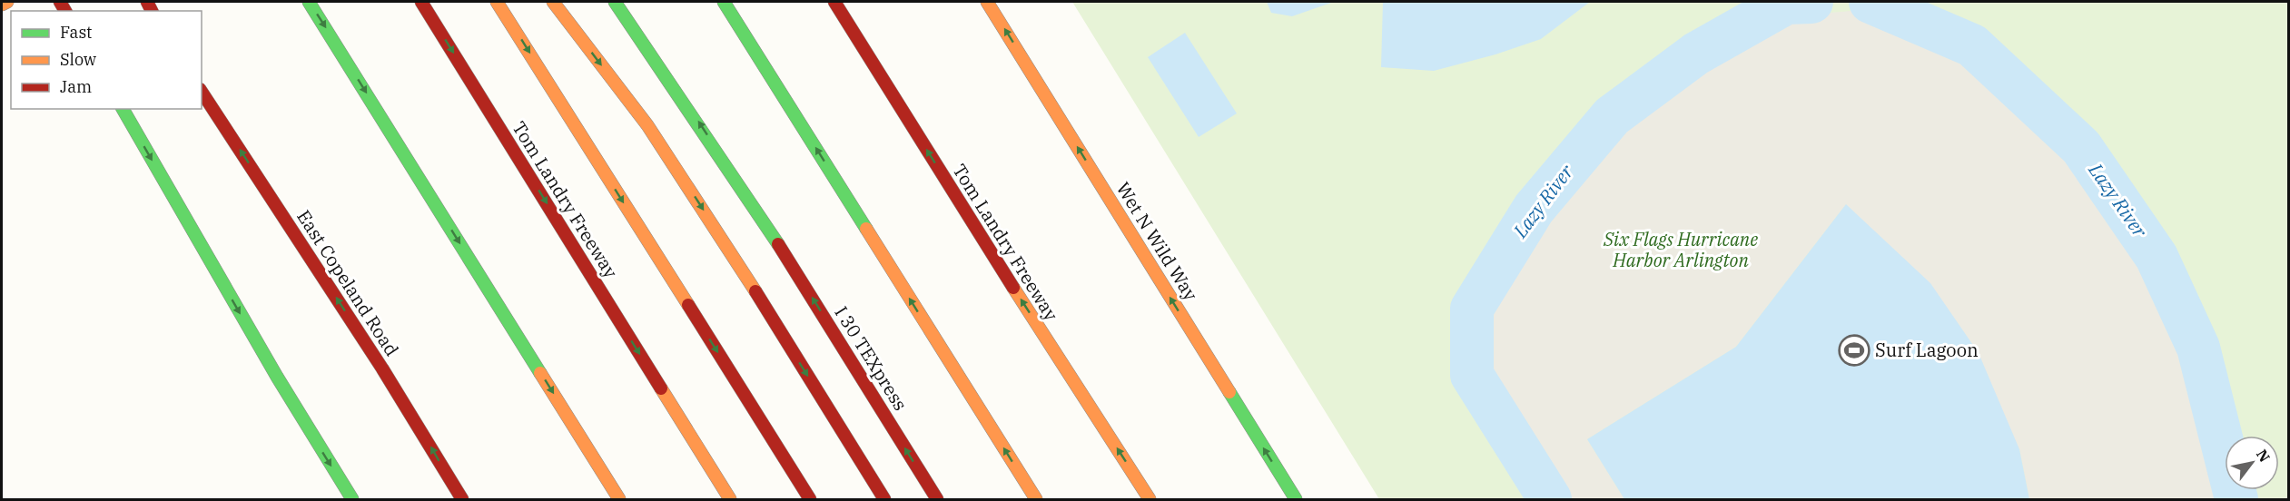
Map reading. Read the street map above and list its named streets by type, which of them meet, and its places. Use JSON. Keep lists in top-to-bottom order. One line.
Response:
{"streets":{"main road":["Tom Landry Freeway","Wet N Wild Way","East Copeland Road","I 30 TEXpress"]},"one_way":["Wet N Wild Way"],"water":["Lazy River"],"parks":["Six Flags Hurricane Harbor Arlington"],"places":{"sports":["Surf Lagoon"]},"legend":["Fast","Slow","Jam"],"north":"top right"}
